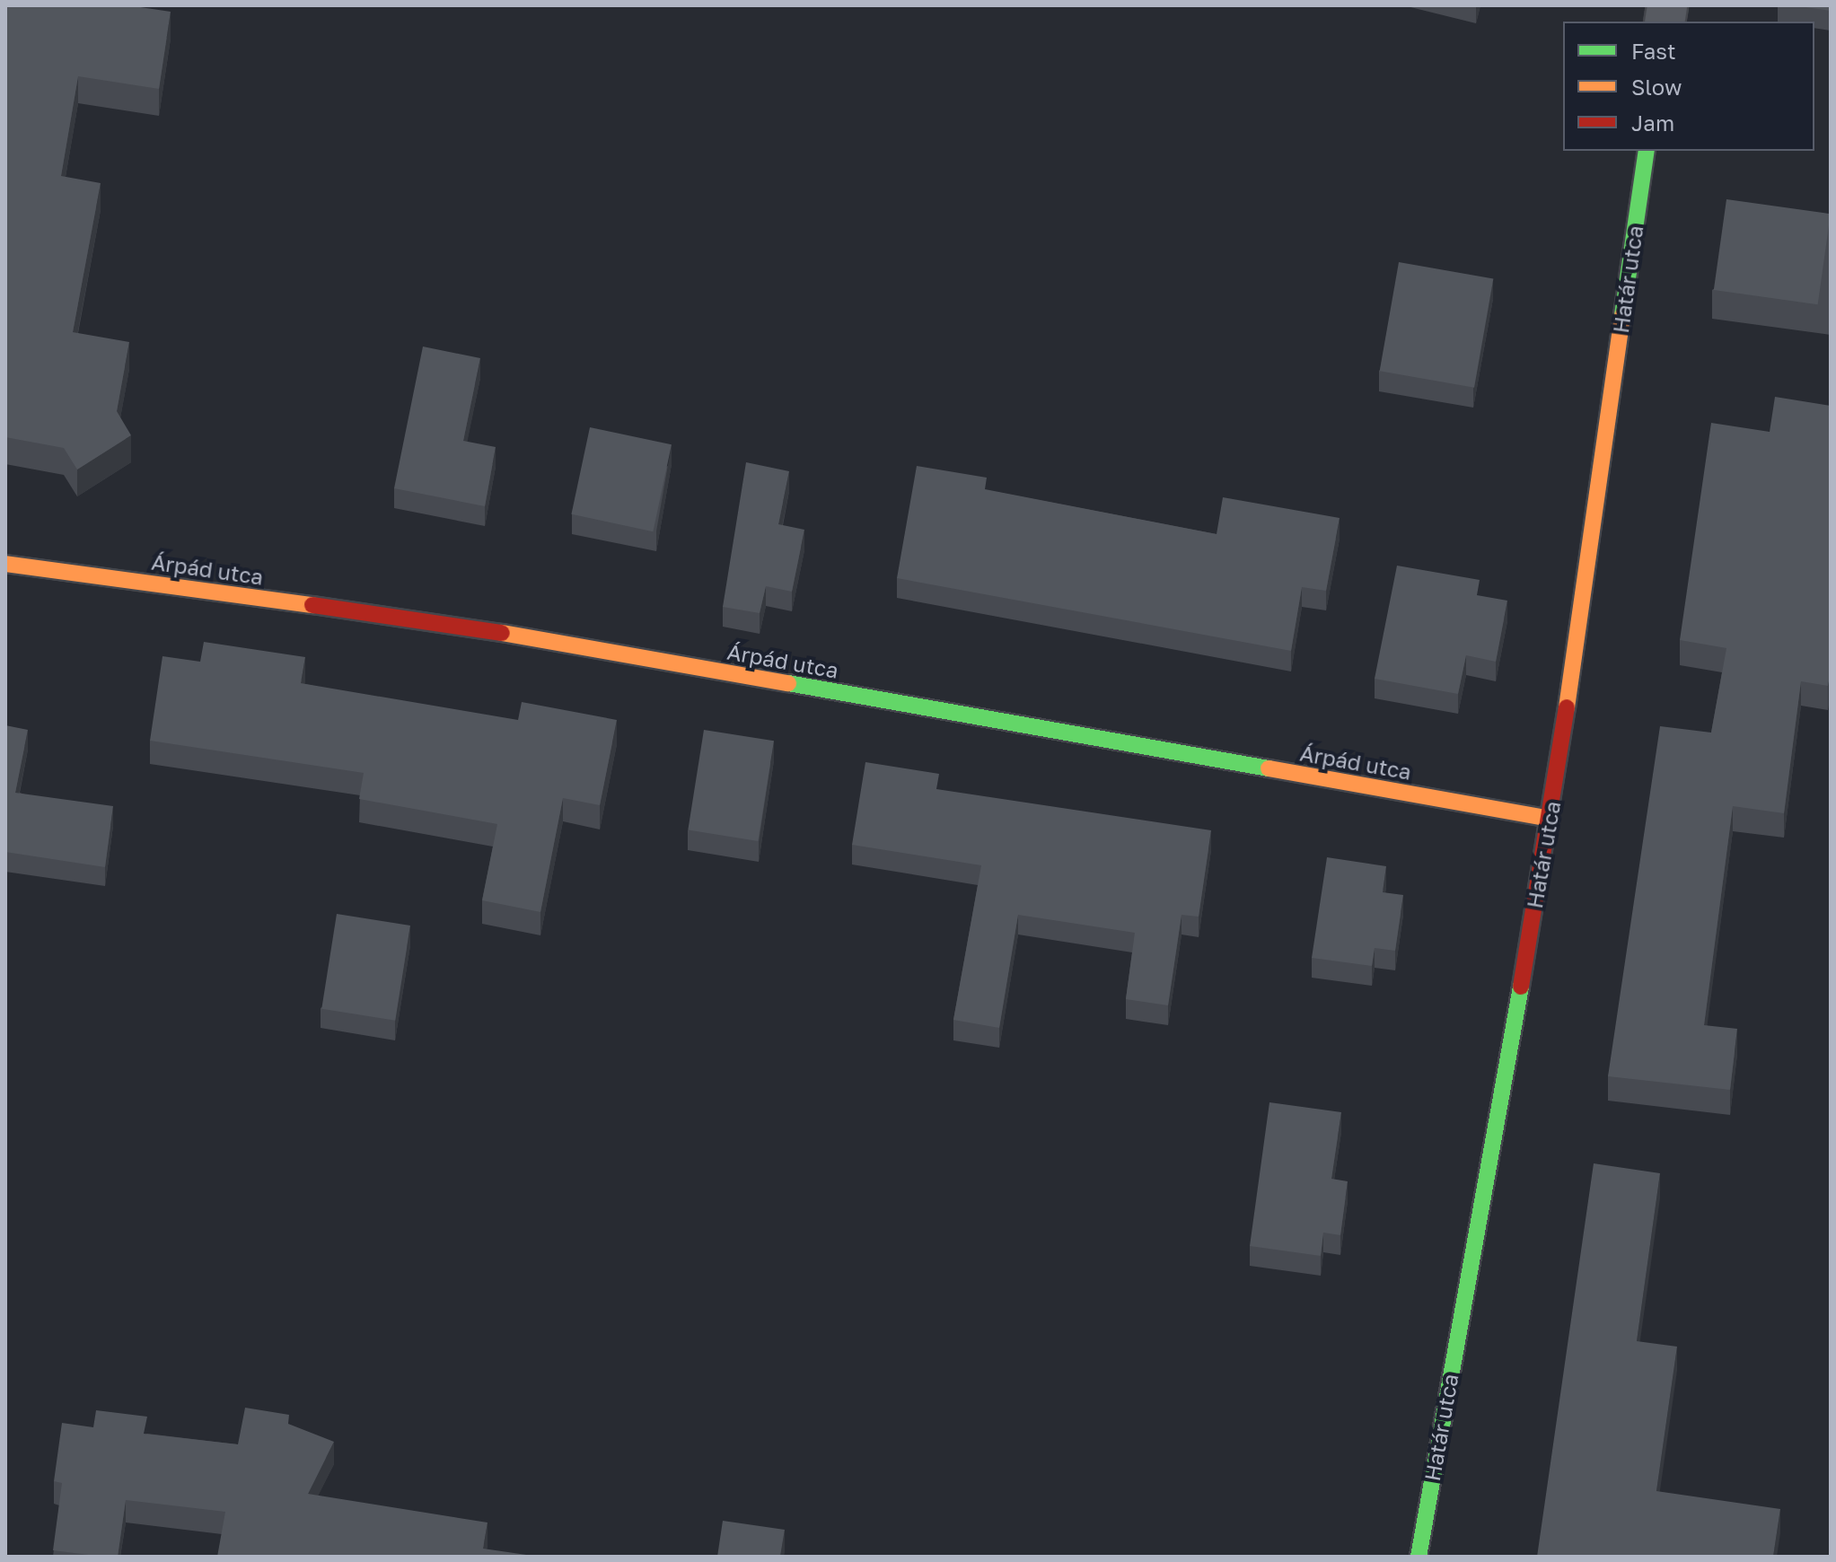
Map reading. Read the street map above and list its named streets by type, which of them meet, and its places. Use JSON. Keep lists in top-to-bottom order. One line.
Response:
{"streets":{"street":["Határ utca","Árpád utca"]},"crossings":[["Határ utca","Árpád utca"]],"legend":["Fast","Slow","Jam"]}
